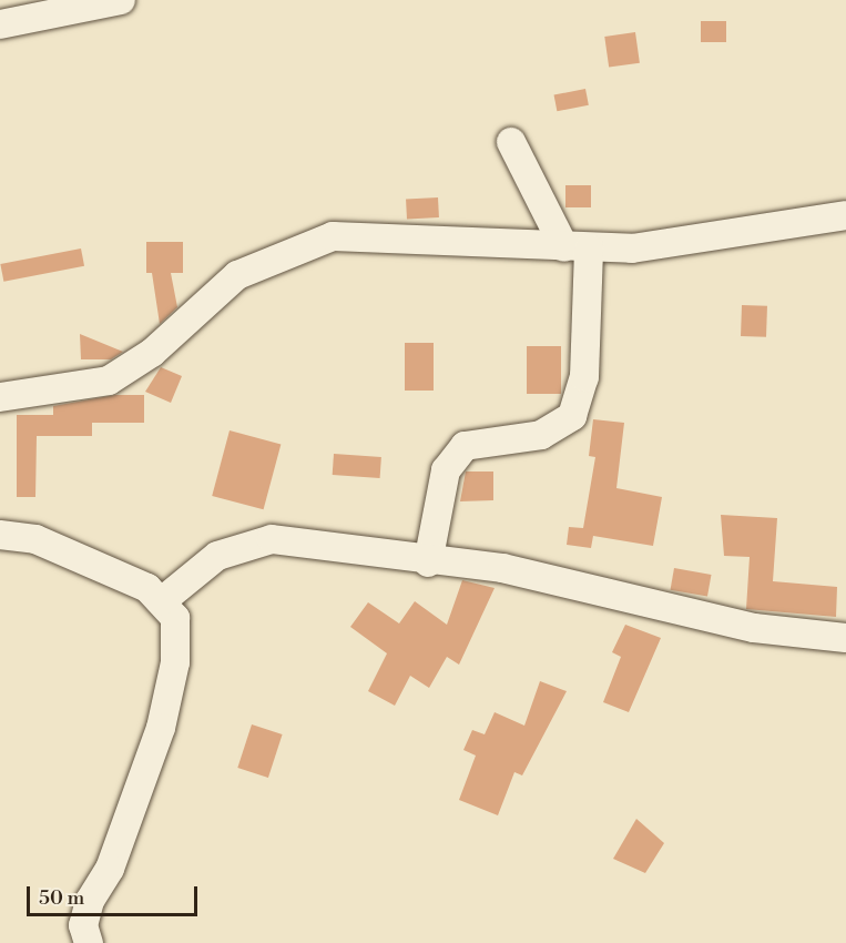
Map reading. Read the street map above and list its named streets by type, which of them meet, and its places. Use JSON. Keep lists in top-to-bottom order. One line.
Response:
{"scale_bar":"50 m"}
